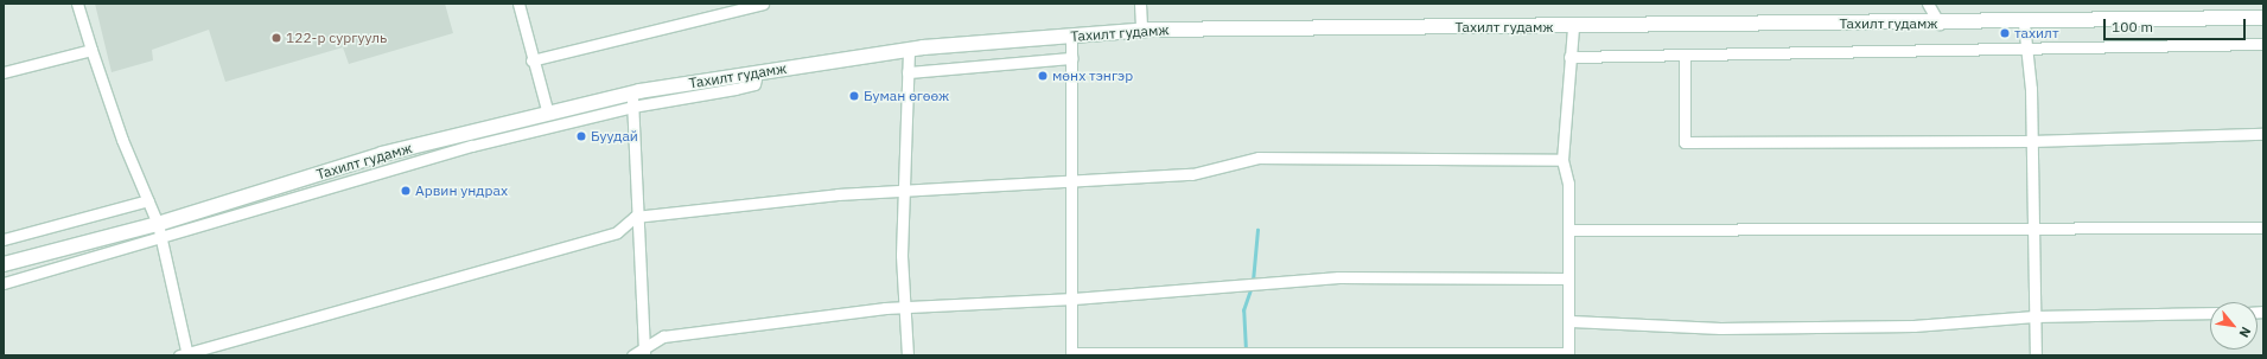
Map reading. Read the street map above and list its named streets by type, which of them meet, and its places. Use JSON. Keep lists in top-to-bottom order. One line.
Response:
{"streets":{"main road":["Тахилт гудамж"]},"places":["тахилт","122-р сургууль","мөнх тэнгэр","Буман өгөөж","Буудай","Арвин ундрах"],"scale_bar":"100 m","north":"bottom right"}
